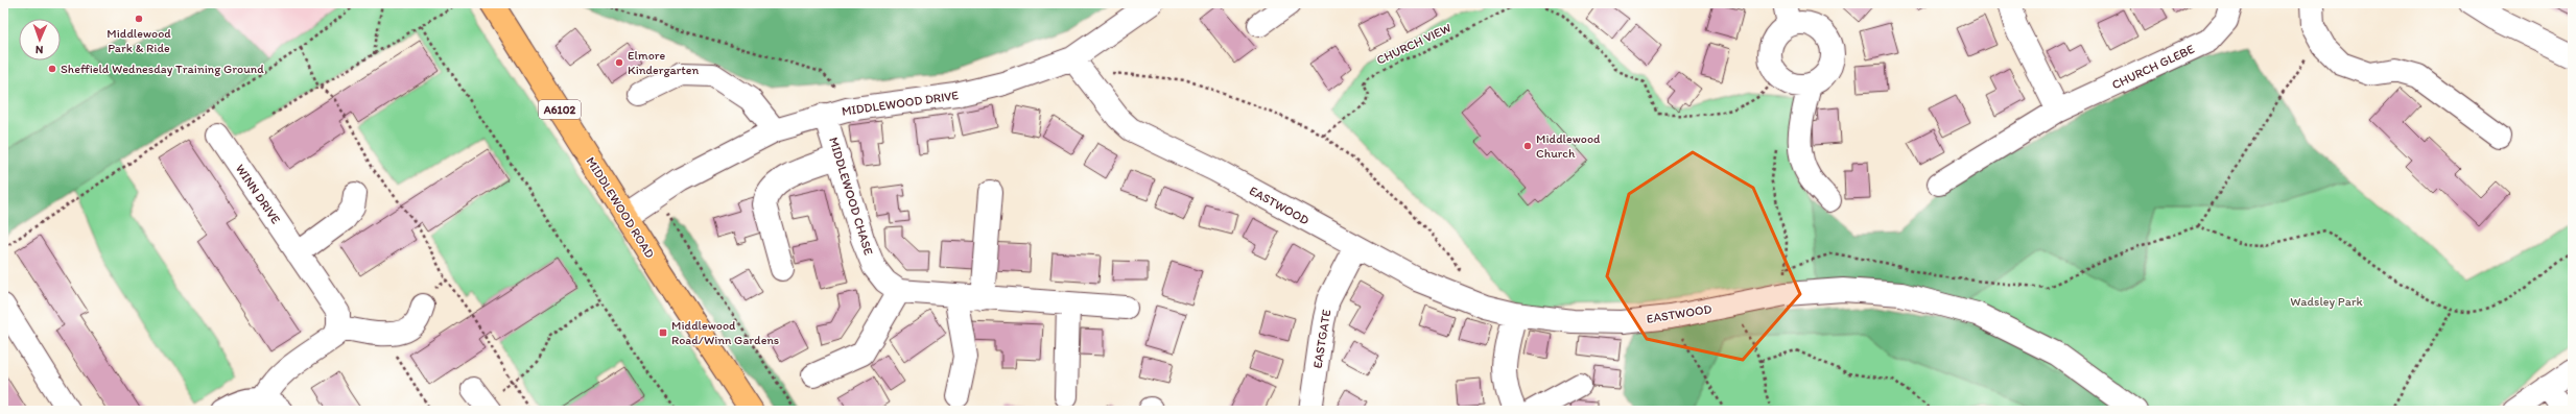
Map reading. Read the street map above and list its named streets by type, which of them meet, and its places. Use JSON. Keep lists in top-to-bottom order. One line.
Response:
{"streets":{"main road":["A6102","MIDDLEWOOD ROAD"],"street":["CHURCH GLEBE","MIDDLEWOOD DRIVE","WINN DRIVE","MIDDLEWOOD CHASE","EASTWOOD","EASTGATE"],"path":["CHURCH VIEW"]},"crossings":[["MIDDLEWOOD DRIVE","MIDDLEWOOD CHASE"],["MIDDLEWOOD DRIVE","EASTWOOD"],["MIDDLEWOOD DRIVE","MIDDLEWOOD ROAD"],["EASTWOOD","EASTGATE"]],"parks":["Wadsley Park"],"places":{"other":["Middlewood Park & Ride","Elmore Kindergarten","Sheffield Wednesday Training Ground","Middlewood Church"],"transit":["Middlewood Road/Winn Gardens"]},"north":"bottom"}
